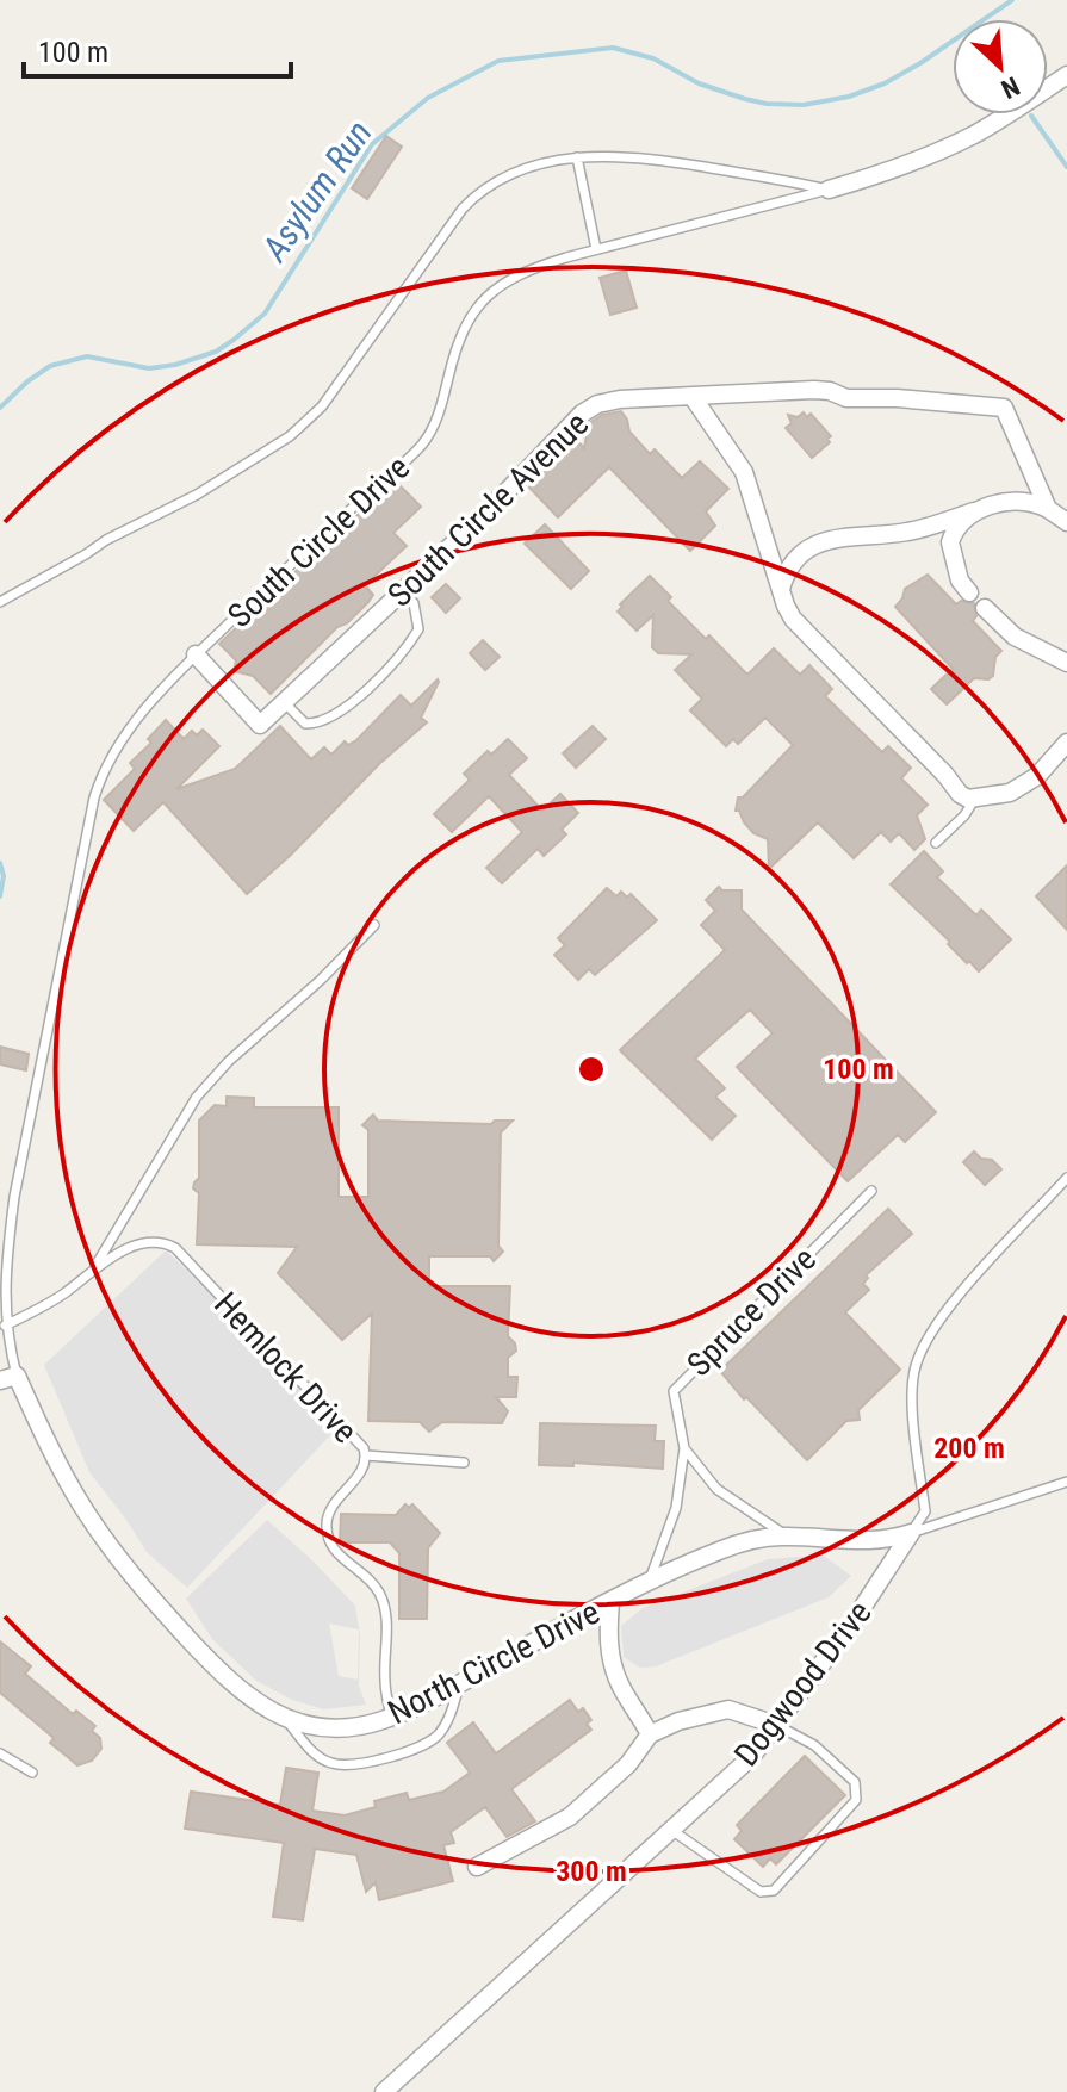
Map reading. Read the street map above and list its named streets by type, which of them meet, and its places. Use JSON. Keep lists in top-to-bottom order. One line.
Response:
{"streets":{"street":["South Circle Avenue","South Circle Drive","North Circle Drive","Dogwood Drive"],"lane":["Spruce Drive","Hemlock Drive"]},"crossings":[["South Circle Avenue","South Circle Drive"],["South Circle Drive","Hemlock Drive"],["South Circle Drive","North Circle Drive"],["Spruce Drive","North Circle Drive"],["Hemlock Drive","North Circle Drive"],["North Circle Drive","Dogwood Drive"]],"water":["Asylum Run"],"scale_bar":"100 m","north":"bottom right","rings":["100 m","200 m","300 m"]}
